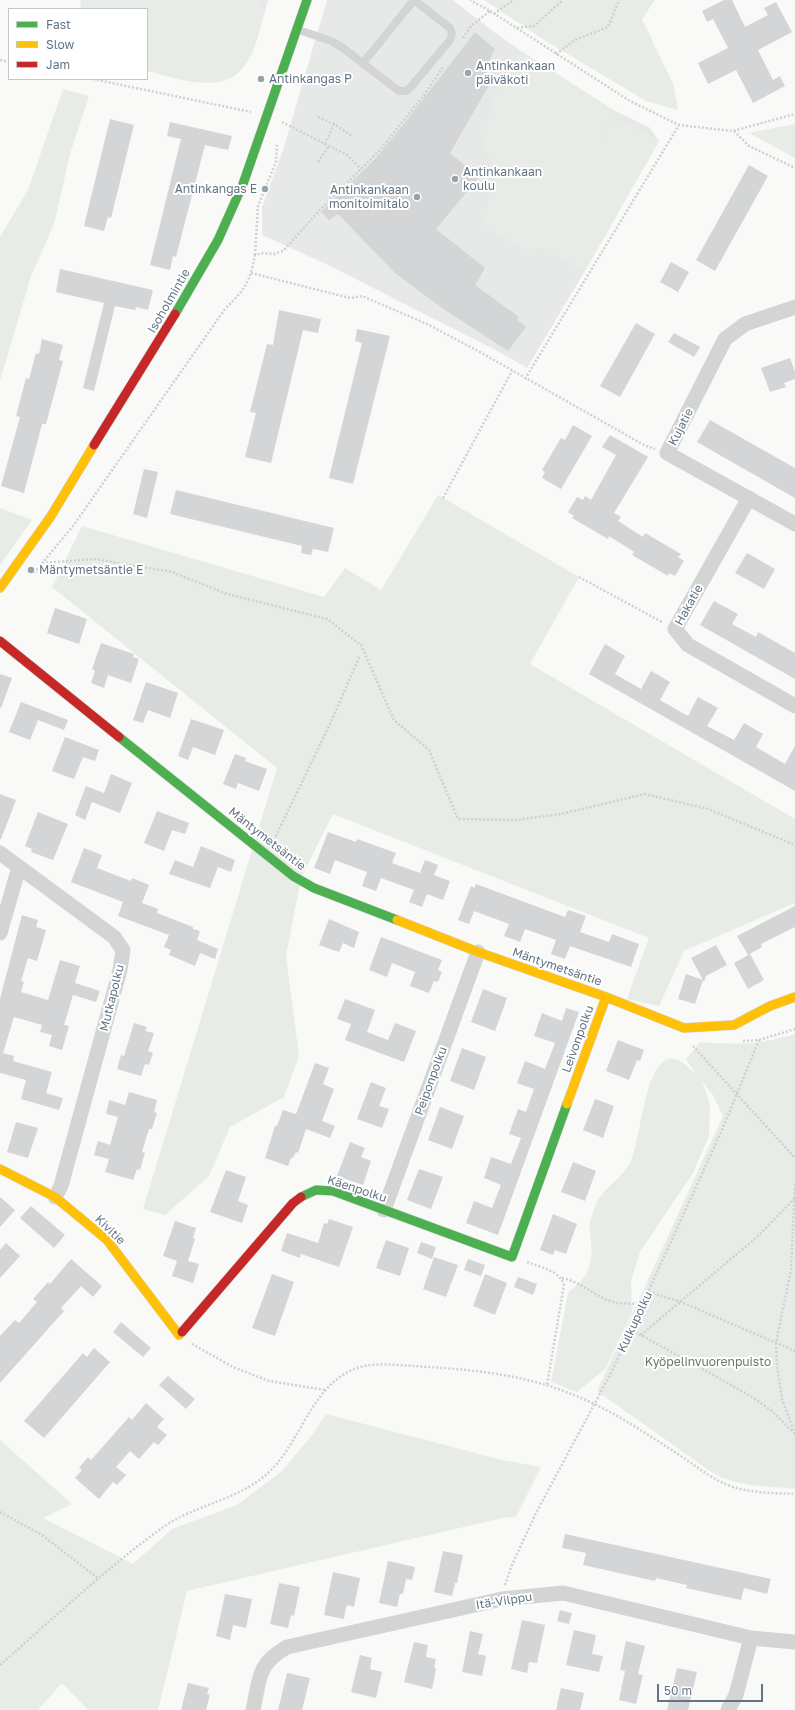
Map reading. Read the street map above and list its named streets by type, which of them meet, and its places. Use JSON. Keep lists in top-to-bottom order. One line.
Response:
{"streets":{"street":["Isoholmintie","Kujatie","Hakatie","Mäntymetsäntie","Mutkapolku","Leivonpolku","Peiponpolku","Käenpolku","Kivitie","Itä-Vilppu"],"path":["Kulkupolku"]},"crossings":[["Kujatie","Hakatie"],["Mäntymetsäntie","Leivonpolku"],["Mäntymetsäntie","Peiponpolku"],["Mutkapolku","Kivitie"],["Leivonpolku","Käenpolku"],["Peiponpolku","Käenpolku"],["Käenpolku","Kivitie"],["Kulkupolku","Itä-Vilppu"]],"parks":["Kyöpelinvuorenpuisto"],"places":["Antinkankaan päiväkoti","Antinkangas P","Antinkankaan koulu","Antinkangas E","Antinkankaan monitoimitalo","Mäntymetsäntie E"],"legend":["Fast","Slow","Jam"],"scale_bar":"50 m"}
